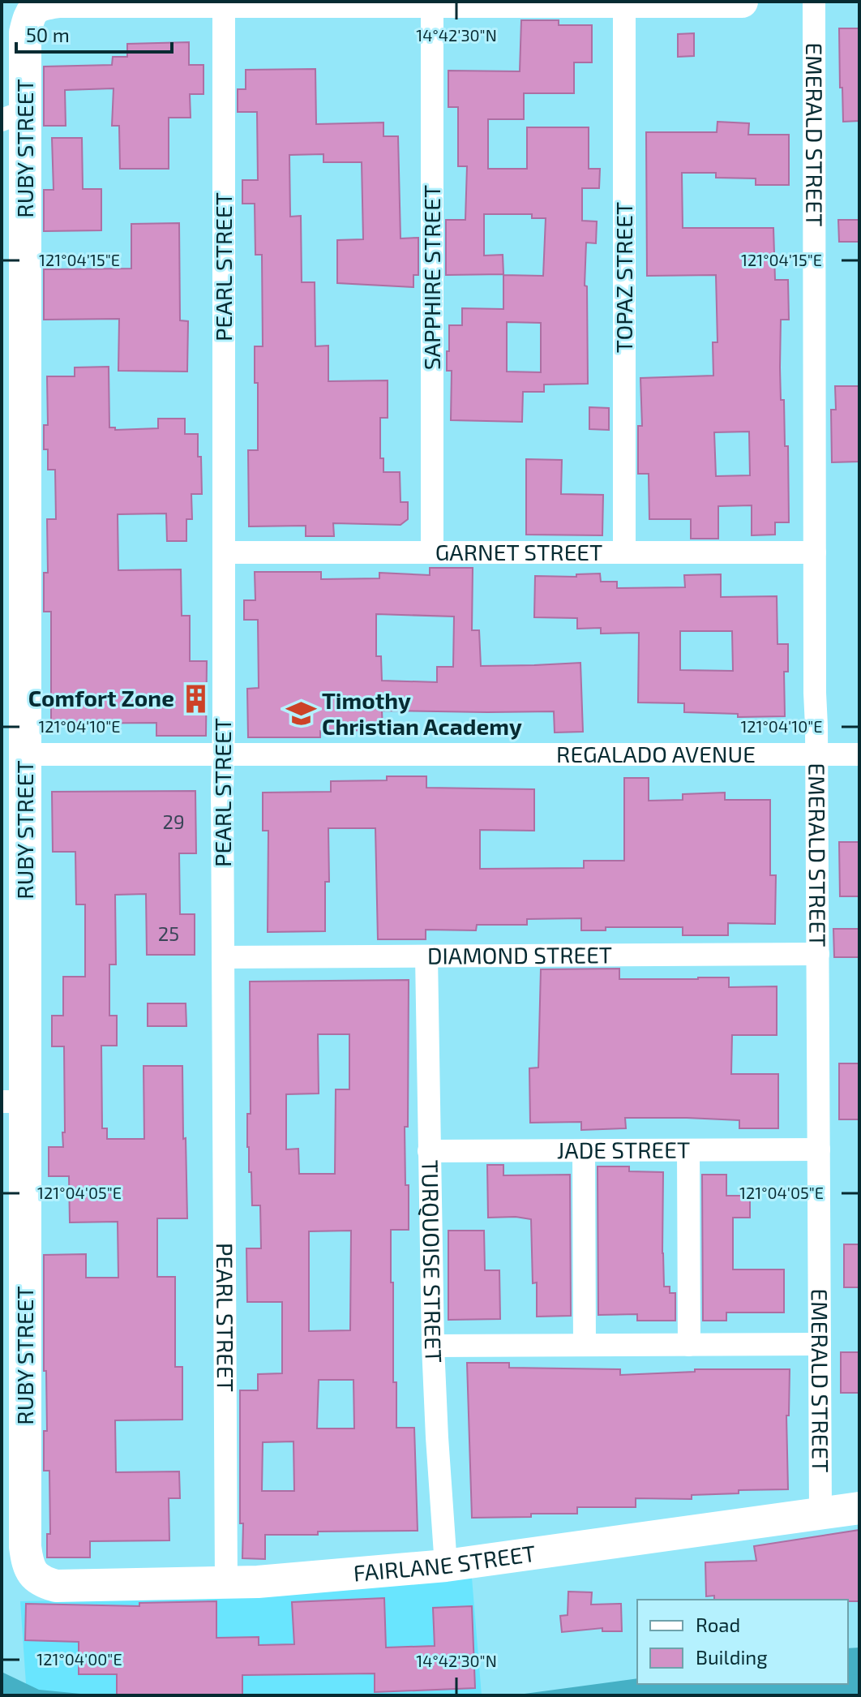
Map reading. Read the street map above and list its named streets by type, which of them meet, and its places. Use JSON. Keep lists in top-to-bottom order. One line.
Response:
{"streets":{"street":["EMERALD STREET","RUBY STREET","PEARL STREET","SAPPHIRE STREET","TOPAZ STREET","GARNET STREET","REGALADO AVENUE","DIAMOND STREET","JADE STREET","TURQUOISE STREET","FAIRLANE STREET"]},"crossings":[["EMERALD STREET","GARNET STREET"],["EMERALD STREET","REGALADO AVENUE"],["EMERALD STREET","DIAMOND STREET"],["EMERALD STREET","JADE STREET"],["EMERALD STREET","FAIRLANE STREET"],["RUBY STREET","PEARL STREET"],["RUBY STREET","REGALADO AVENUE"],["RUBY STREET","FAIRLANE STREET"],["PEARL STREET","GARNET STREET"],["PEARL STREET","REGALADO AVENUE"],["PEARL STREET","DIAMOND STREET"],["PEARL STREET","FAIRLANE STREET"],["SAPPHIRE STREET","GARNET STREET"],["TOPAZ STREET","GARNET STREET"],["DIAMOND STREET","TURQUOISE STREET"],["JADE STREET","TURQUOISE STREET"],["TURQUOISE STREET","FAIRLANE STREET"]],"places":{"building":["Comfort Zone"],"school or university":["Timothy Christian Academy"]},"house_numbers":["29","25"],"legend":["Road","Building"],"scale_bar":"50 m","coordinates":["14°42'30\"N","121°04'15\"E","121°04'10\"E","121°04'05\"E","121°04'00\"E"]}
